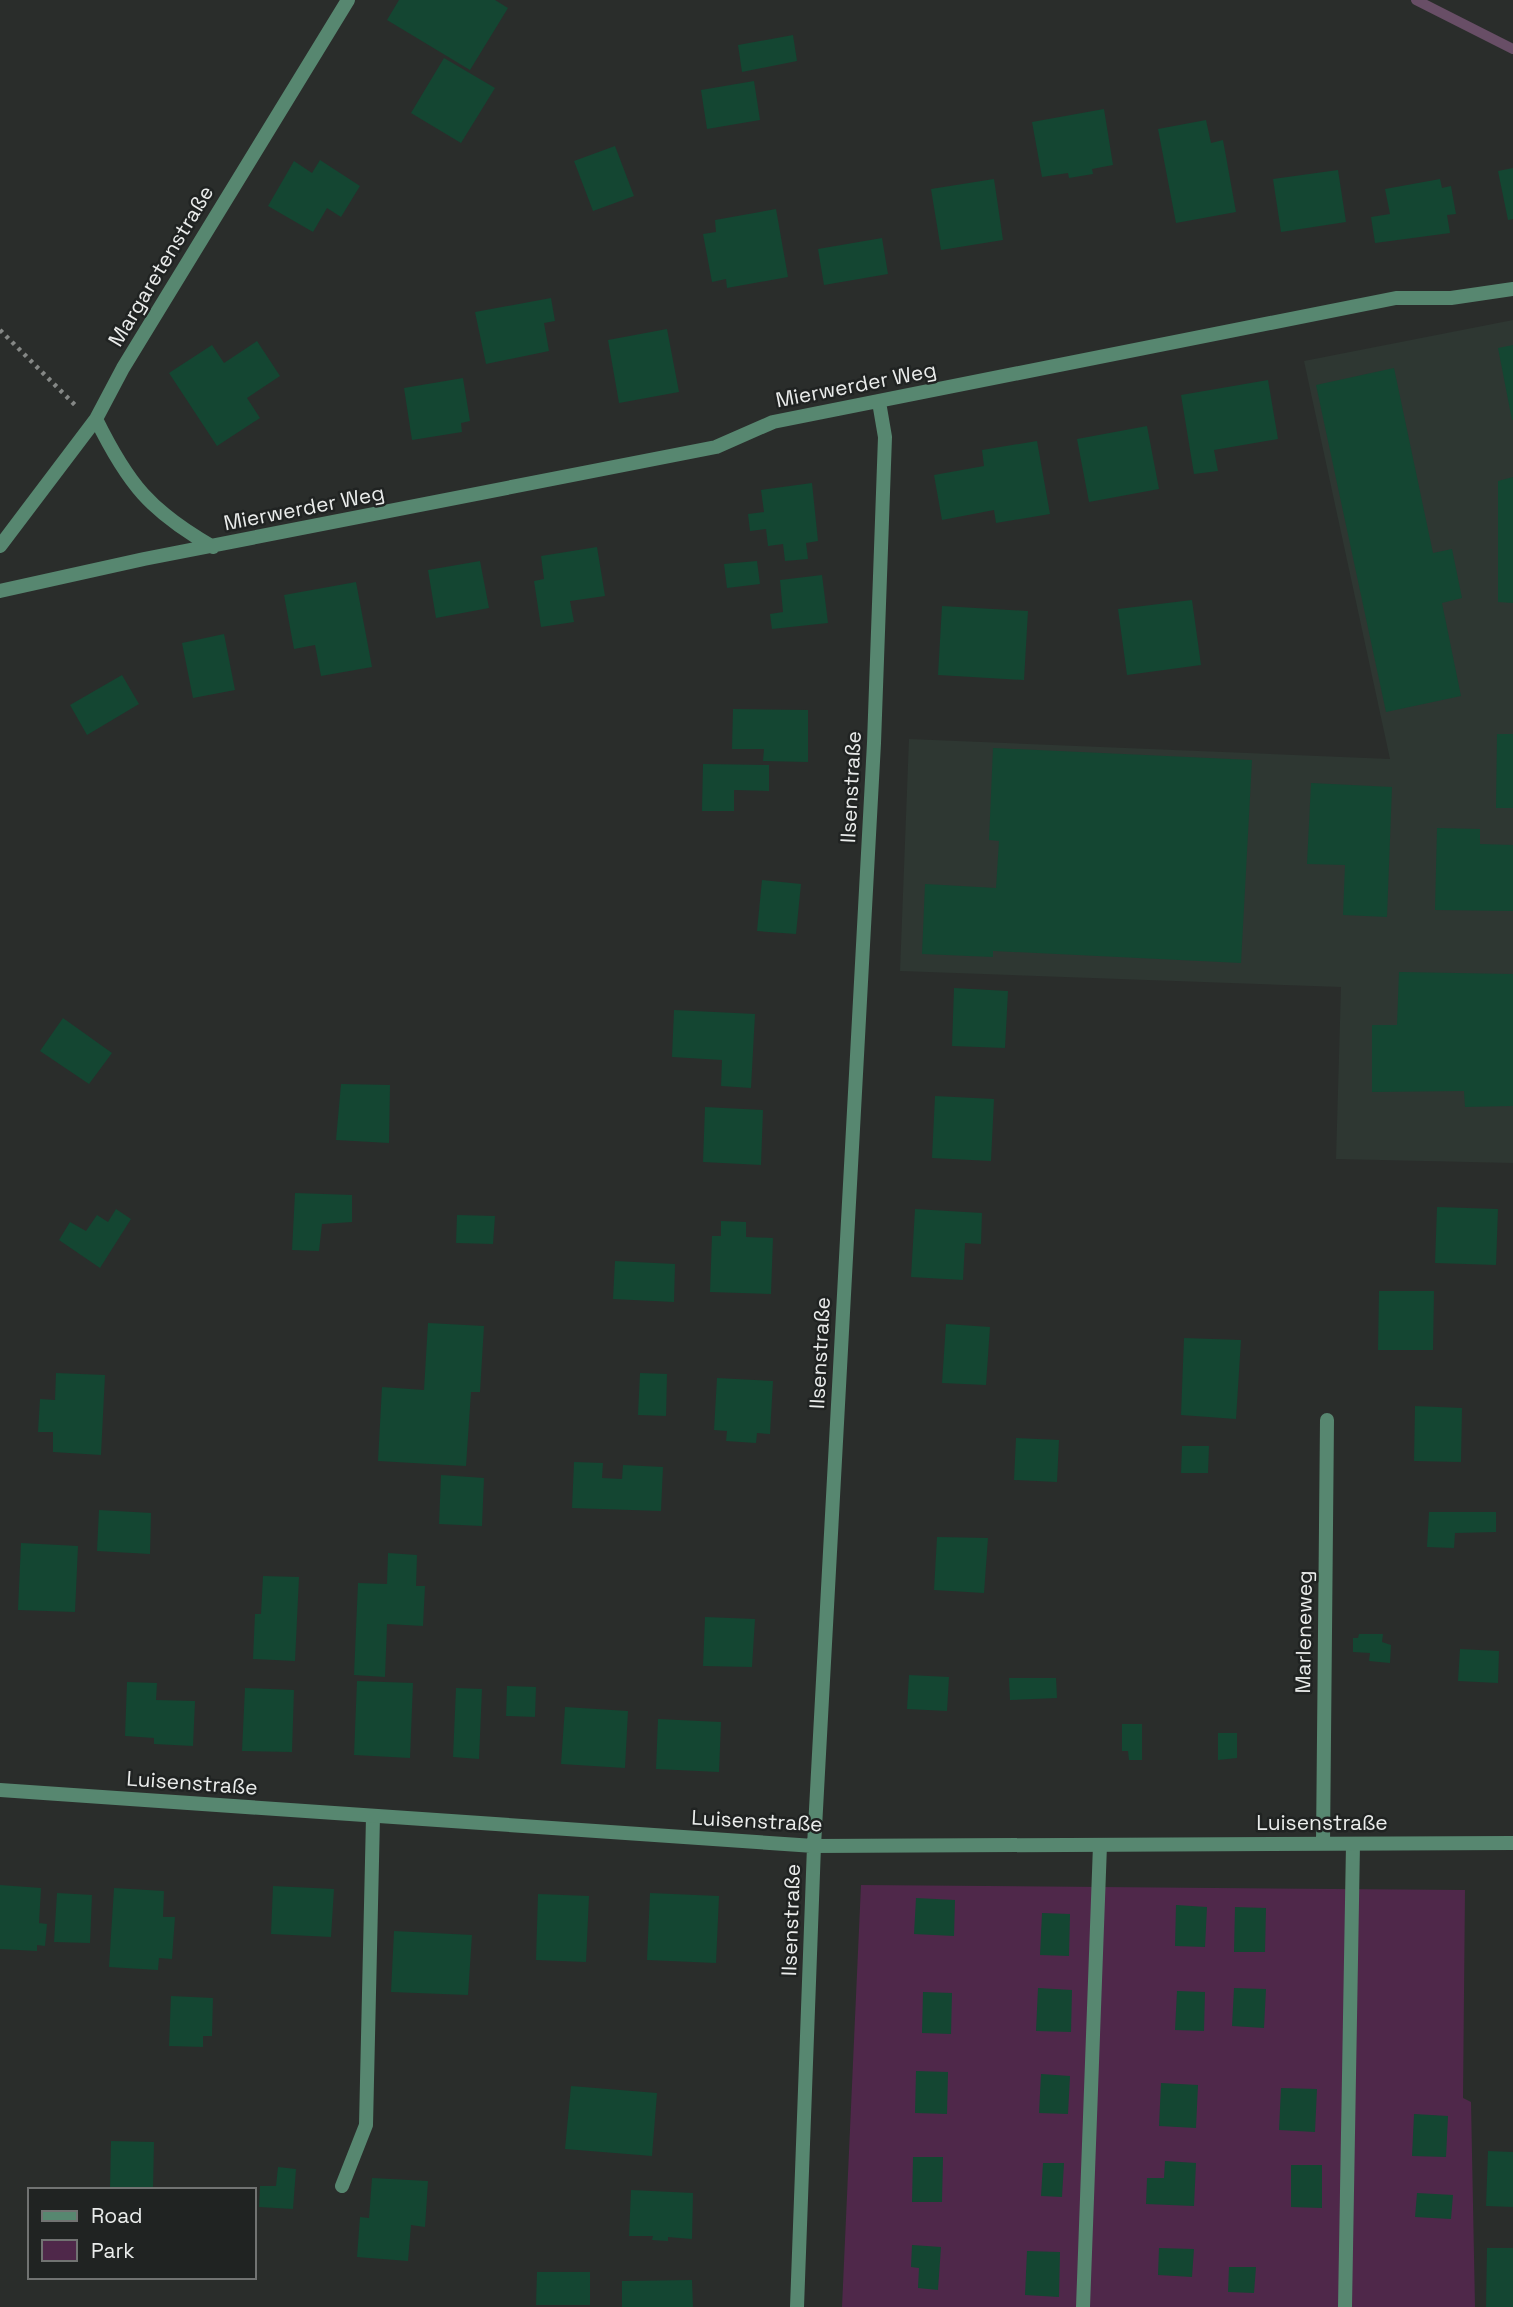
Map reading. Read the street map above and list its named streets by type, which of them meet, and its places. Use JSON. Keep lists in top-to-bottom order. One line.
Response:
{"streets":{"street":["Margaretenstraße","Mierwerder Weg","Ilsenstraße","Marleneweg","Luisenstraße"]},"crossings":[["Margaretenstraße","Mierwerder Weg"],["Mierwerder Weg","Ilsenstraße"],["Ilsenstraße","Luisenstraße"],["Marleneweg","Luisenstraße"]],"legend":["Road","Park"]}
